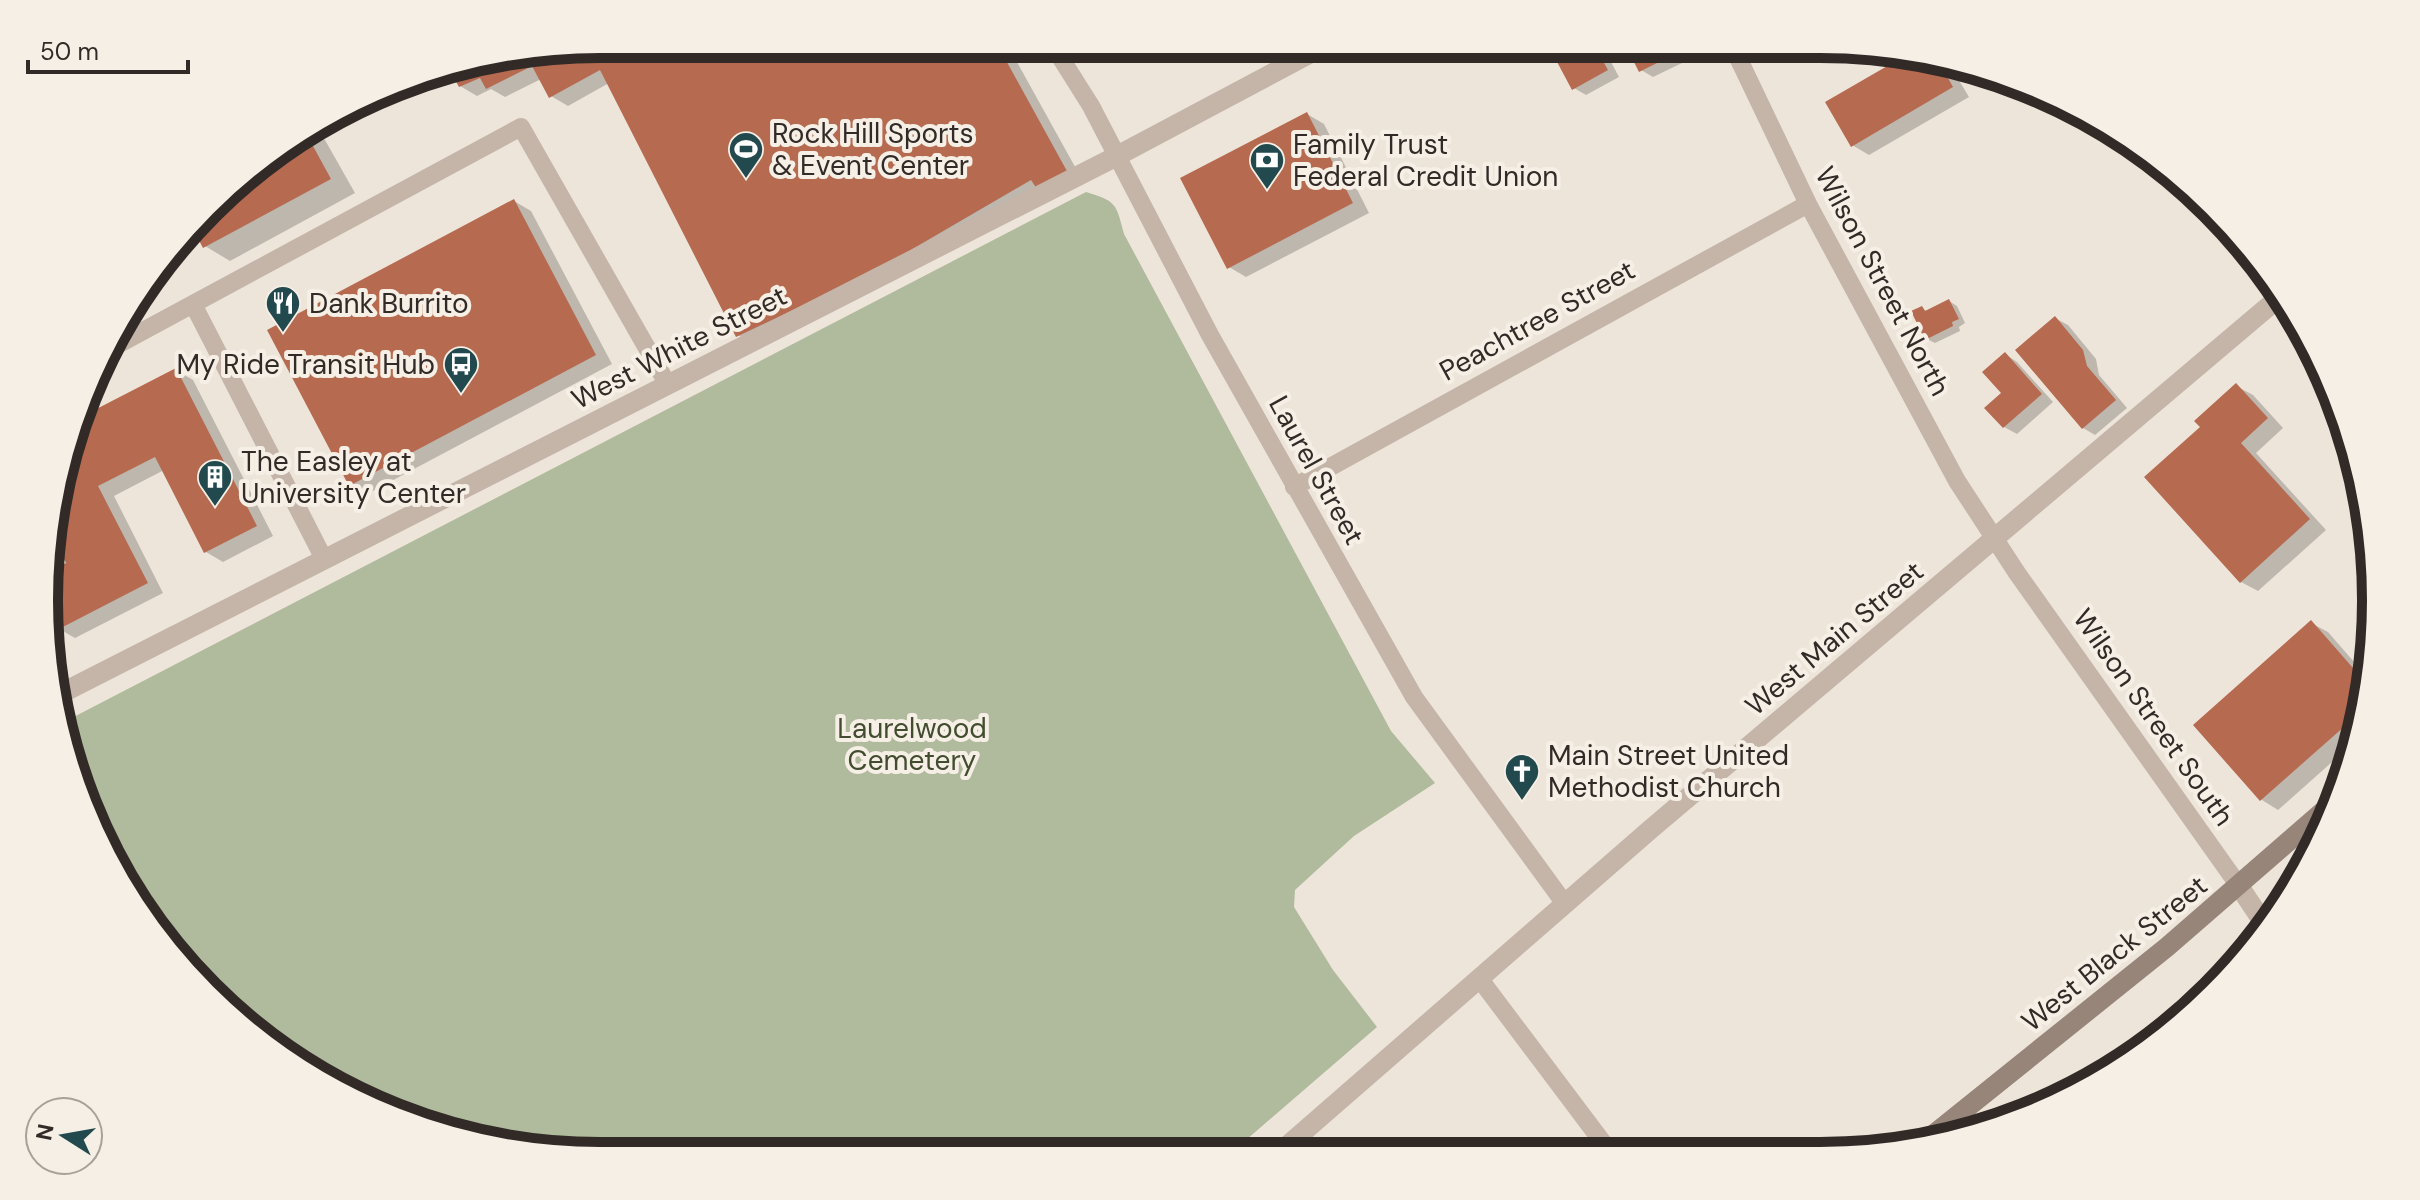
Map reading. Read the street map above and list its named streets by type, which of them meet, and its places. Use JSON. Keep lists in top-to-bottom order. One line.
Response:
{"streets":{"main road":["West Black Street"],"street":["Wilson Street North","Peachtree Street","West White Street","Laurel Street","West Main Street","Wilson Street South"]},"crossings":[["Wilson Street North","Peachtree Street"],["Wilson Street North","West Main Street"],["Wilson Street North","Wilson Street South"],["Peachtree Street","Laurel Street"],["West White Street","Laurel Street"],["Laurel Street","West Main Street"],["West Main Street","Wilson Street South"],["Wilson Street South","West Black Street"]],"parks":["Laurelwood Cemetery"],"places":{"sports":["Rock Hill Sports & Event Center"],"bank":["Family Trust Federal Credit Union"],"restaurant":["Dank Burrito"],"bus stop":["My Ride Transit Hub"],"building":["The Easley at University Center"],"church":["Main Street United Methodist Church"]},"scale_bar":"50 m","north":"left"}
